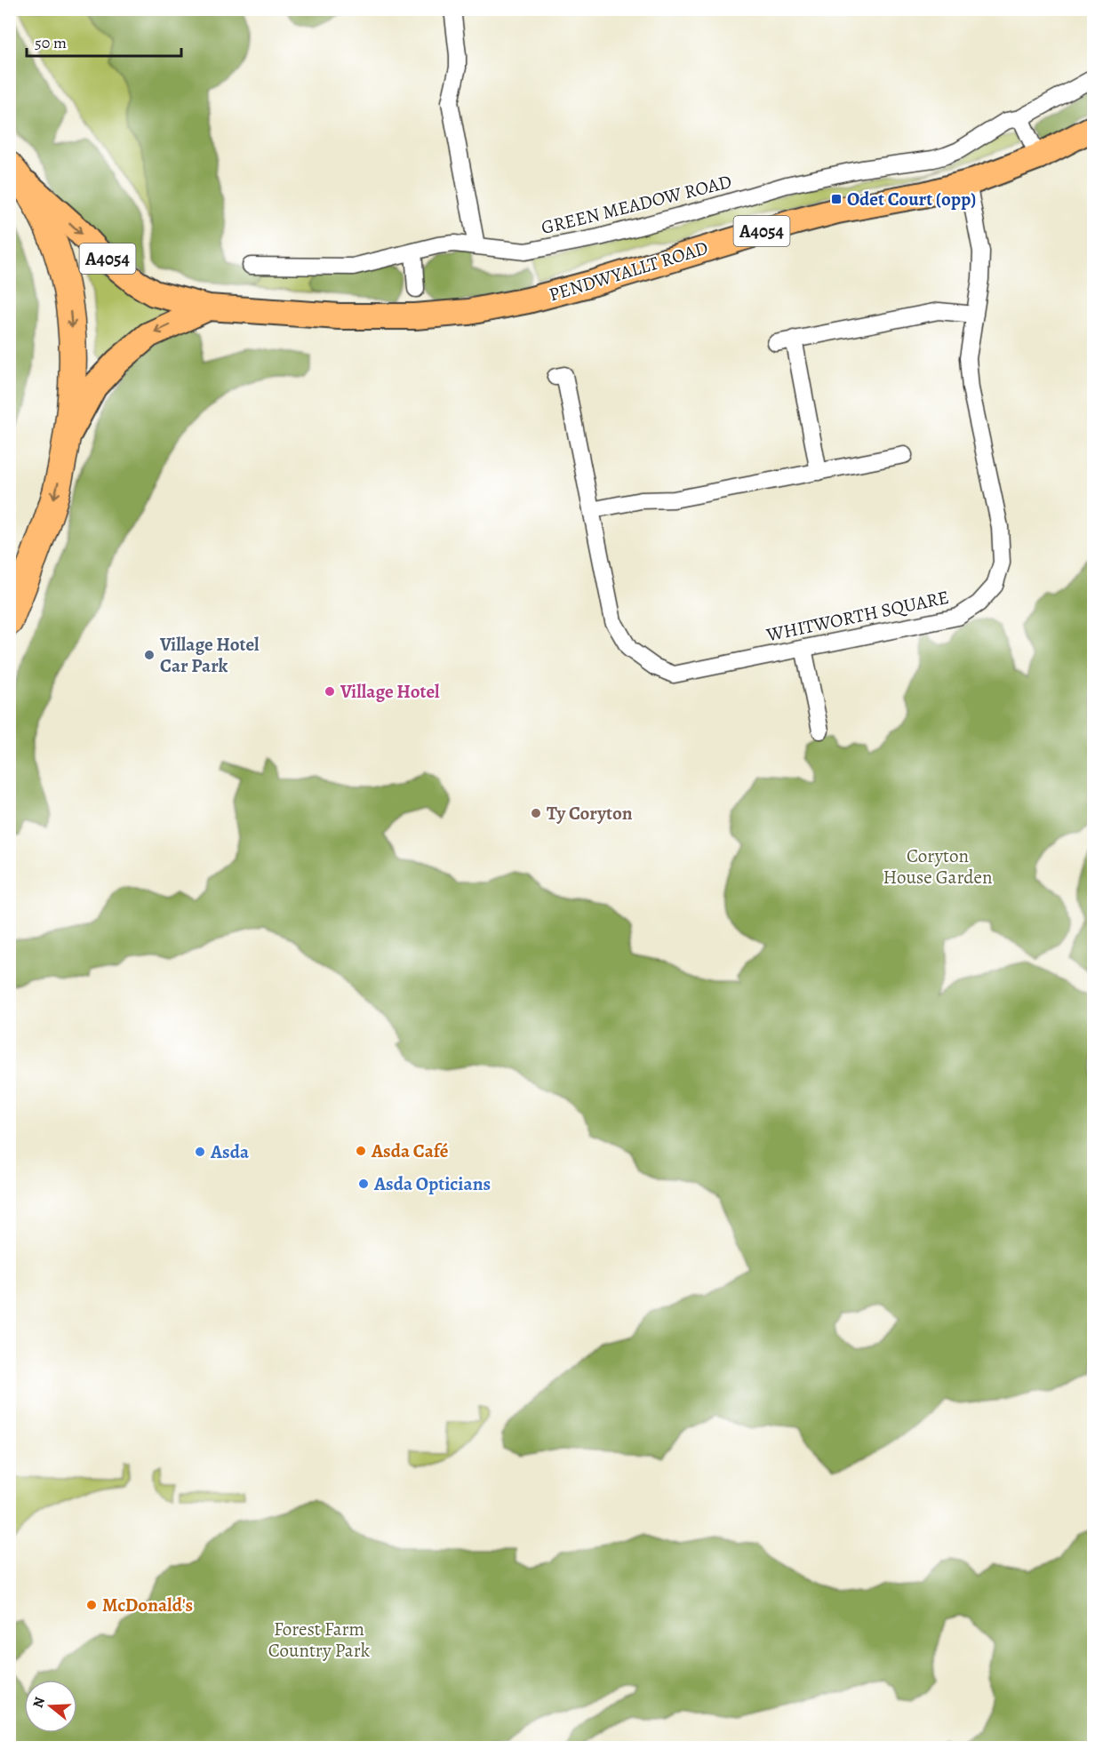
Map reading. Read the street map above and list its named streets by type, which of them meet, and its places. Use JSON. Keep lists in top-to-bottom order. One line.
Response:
{"streets":{"main road":["A4054","PENDWYALLT ROAD"],"street":["GREEN MEADOW ROAD","WHITWORTH SQUARE"]},"crossings":[["PENDWYALLT ROAD","WHITWORTH SQUARE"]],"parks":["Coryton House Garden","Forest Farm Country Park"],"places":{"transit":["Odet Court (opp)"],"other":["Village Hotel Car Park","Village Hotel","Ty Coryton","Asda Café","Asda","Asda Opticians","McDonald's"]},"scale_bar":"50 m","north":"left"}
